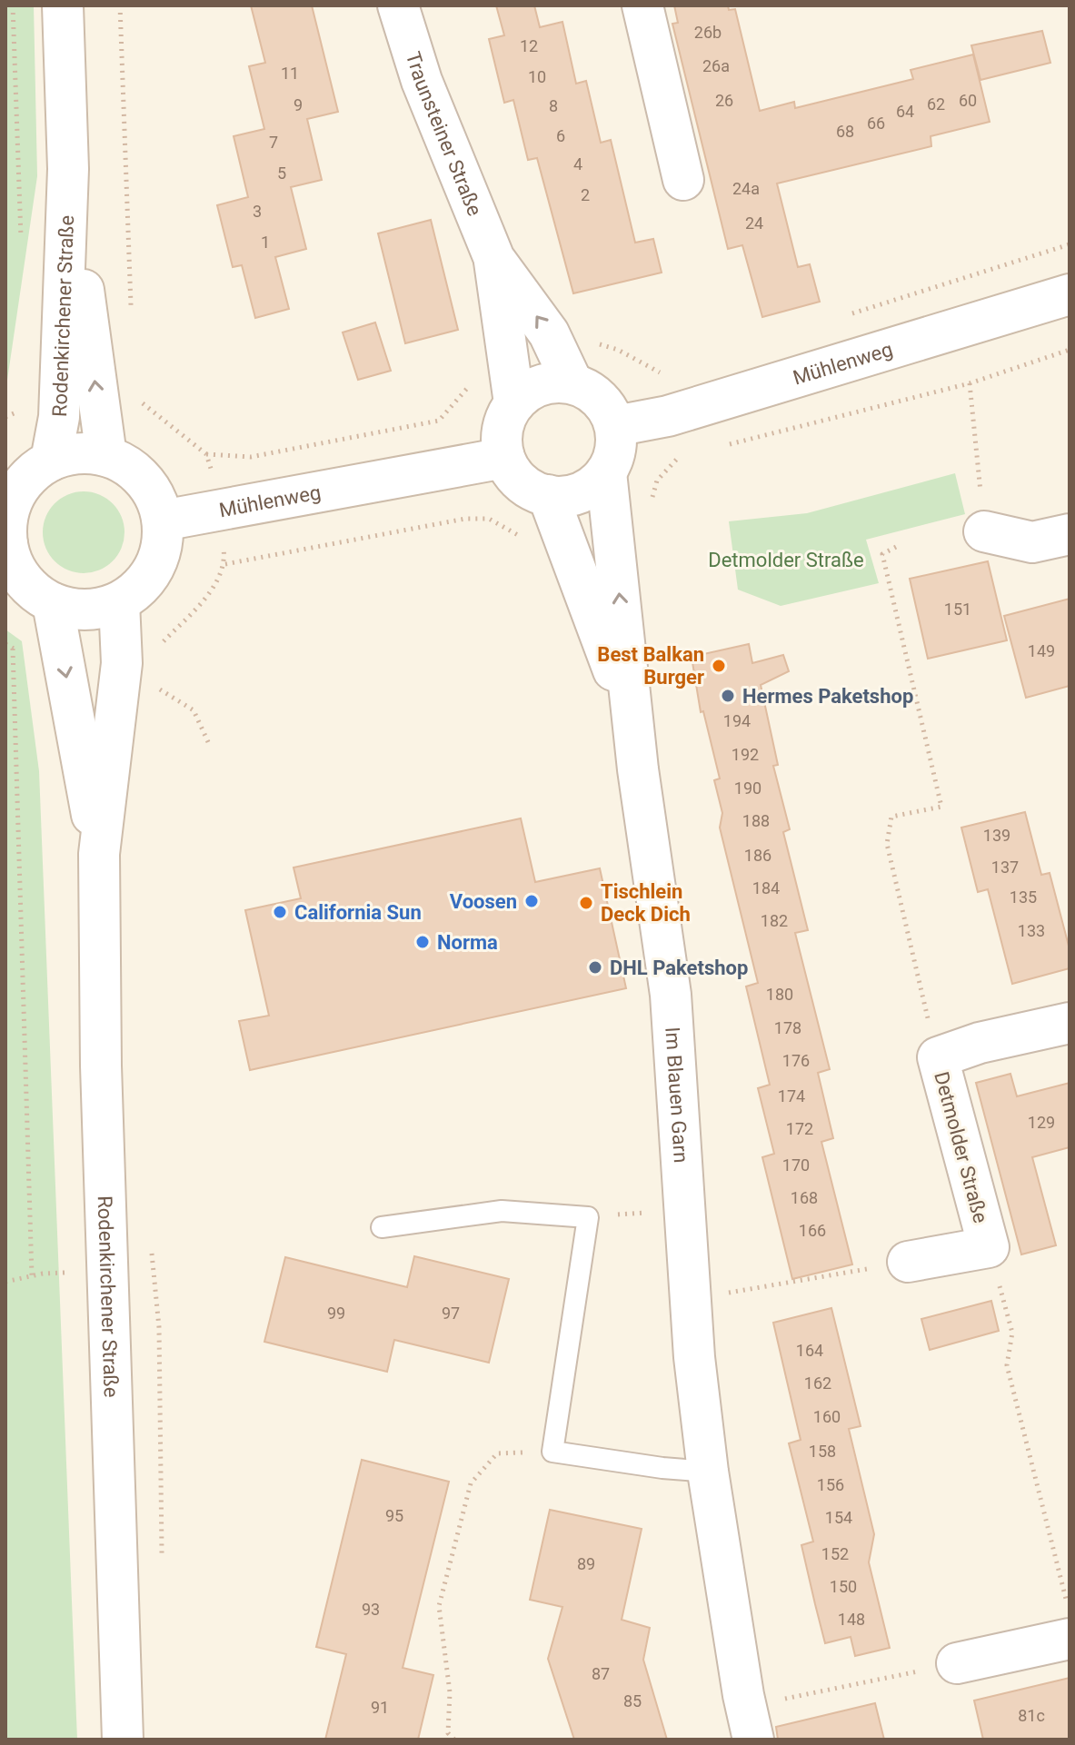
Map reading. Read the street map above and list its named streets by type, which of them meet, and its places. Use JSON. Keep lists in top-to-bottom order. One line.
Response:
{"streets":{"street":["Traunsteiner Straße","Rodenkirchener Straße","Mühlenweg","Im Blauen Garn","Detmolder Straße"]},"crossings":[["Traunsteiner Straße","Mühlenweg"],["Traunsteiner Straße","Im Blauen Garn"],["Rodenkirchener Straße","Mühlenweg"],["Mühlenweg","Im Blauen Garn"]],"parks":["Detmolder Straße"],"places":["Best Balkan Burger","Hermes Paketshop","Voosen","Tischlein Deck Dich","California Sun","Norma","DHL Paketshop"],"house_numbers":["26b","12","26a","11","10","26","60","62","9","8","64","66","68","6","7","4","5","24a","2","3","24","1","151","149","194","192","190","188","139","186","137","184","135","182","133","180","178","176","174","129","172","170","168","166","99","97","164","162","160","158","156","95","154","152","89","150","93","148","87","85","91","81c"]}
